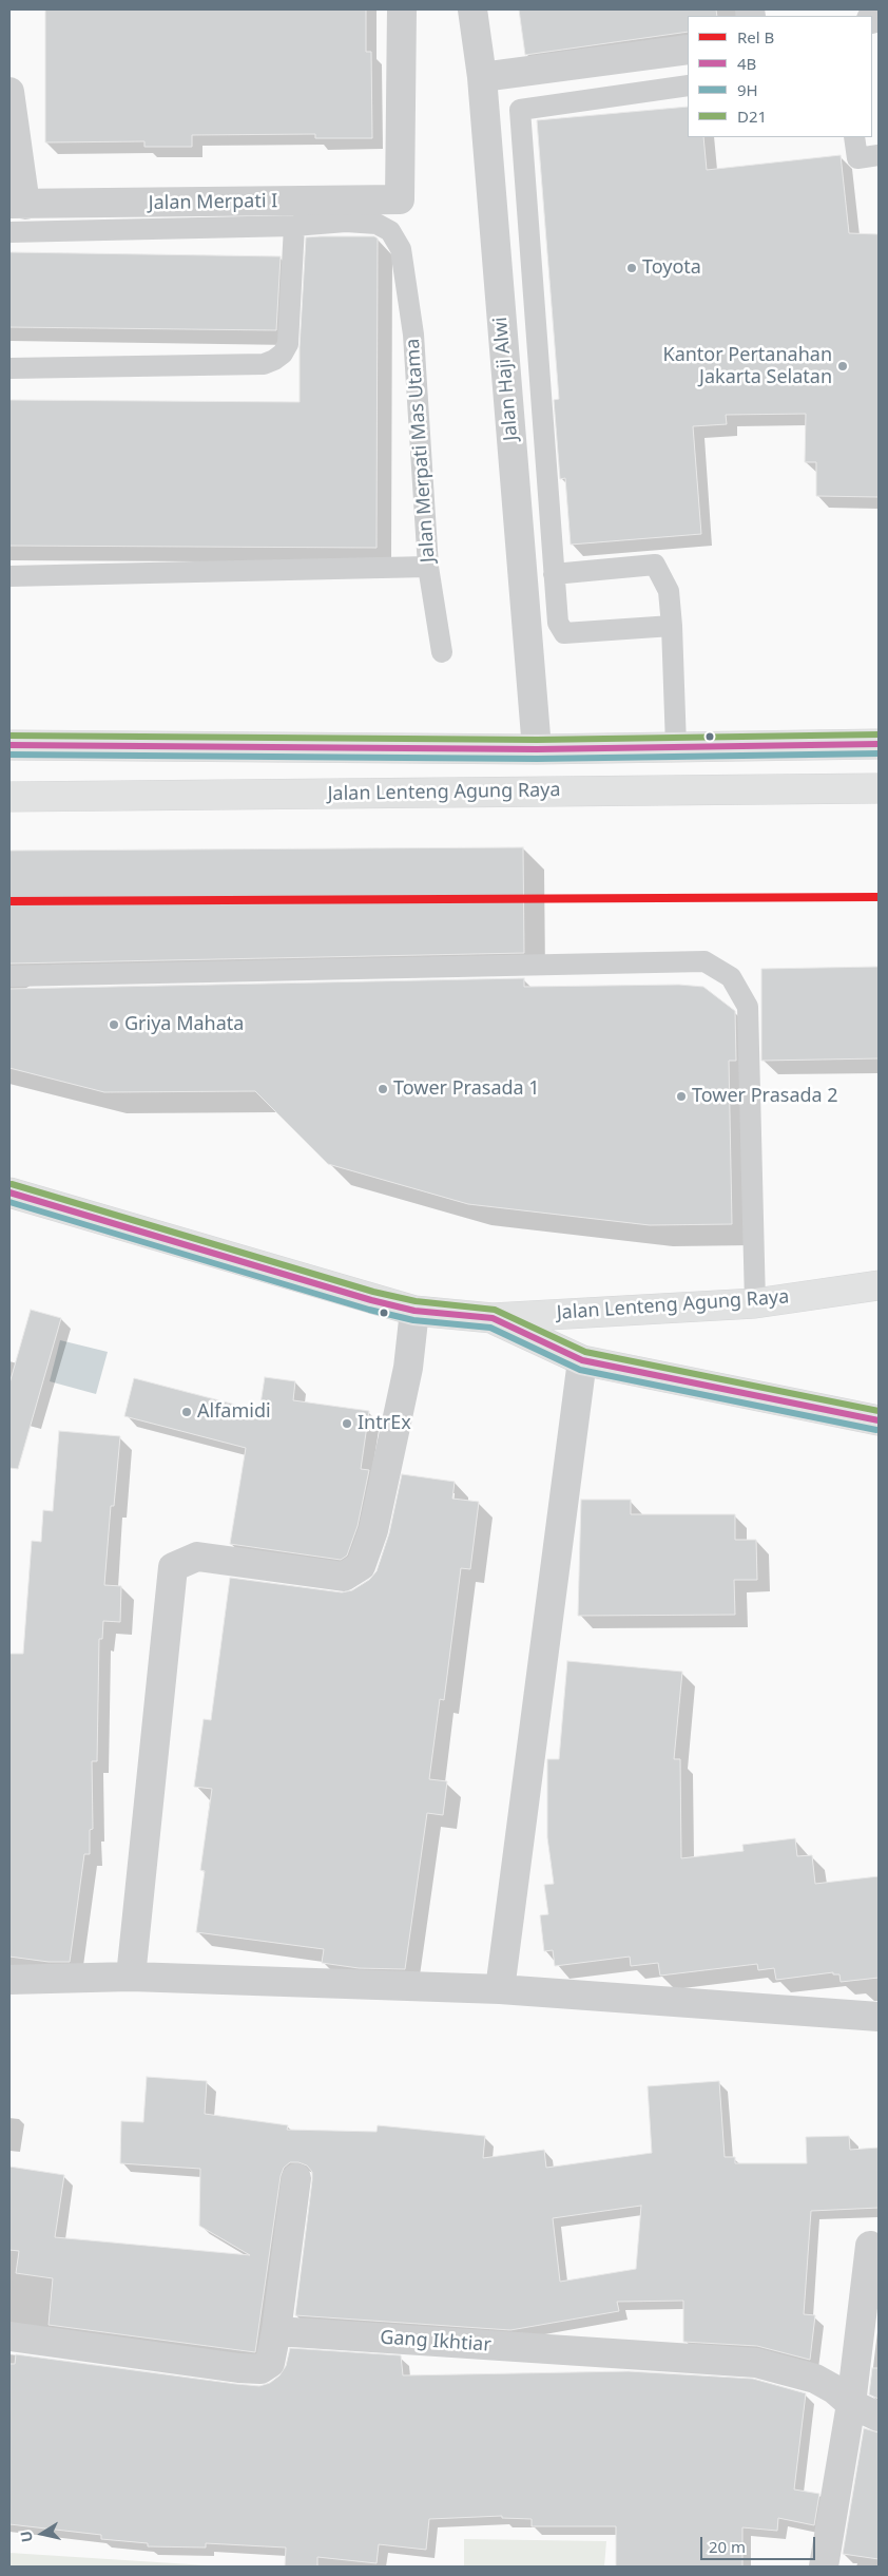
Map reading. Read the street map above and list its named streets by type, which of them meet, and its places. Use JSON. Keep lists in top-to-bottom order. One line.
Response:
{"streets":{"main road":["Jalan Lenteng Agung Raya"],"street":["Jalan Merpati I","Jalan Haji Alwi","Gang Ikhtiar"],"lane":["Jalan Merpati Mas Utama"]},"places":["Toyota","Kantor Pertanahan Jakarta Selatan","Griya Mahata","Tower Prasada 1","Tower Prasada 2","Alfamidi","IntrEx"],"lines":["transit line D21","transit line 4B","transit line 9H","rail line B"],"legend":["Rel B","4B","9H","D21"],"scale_bar":"20 m","north":"left"}
